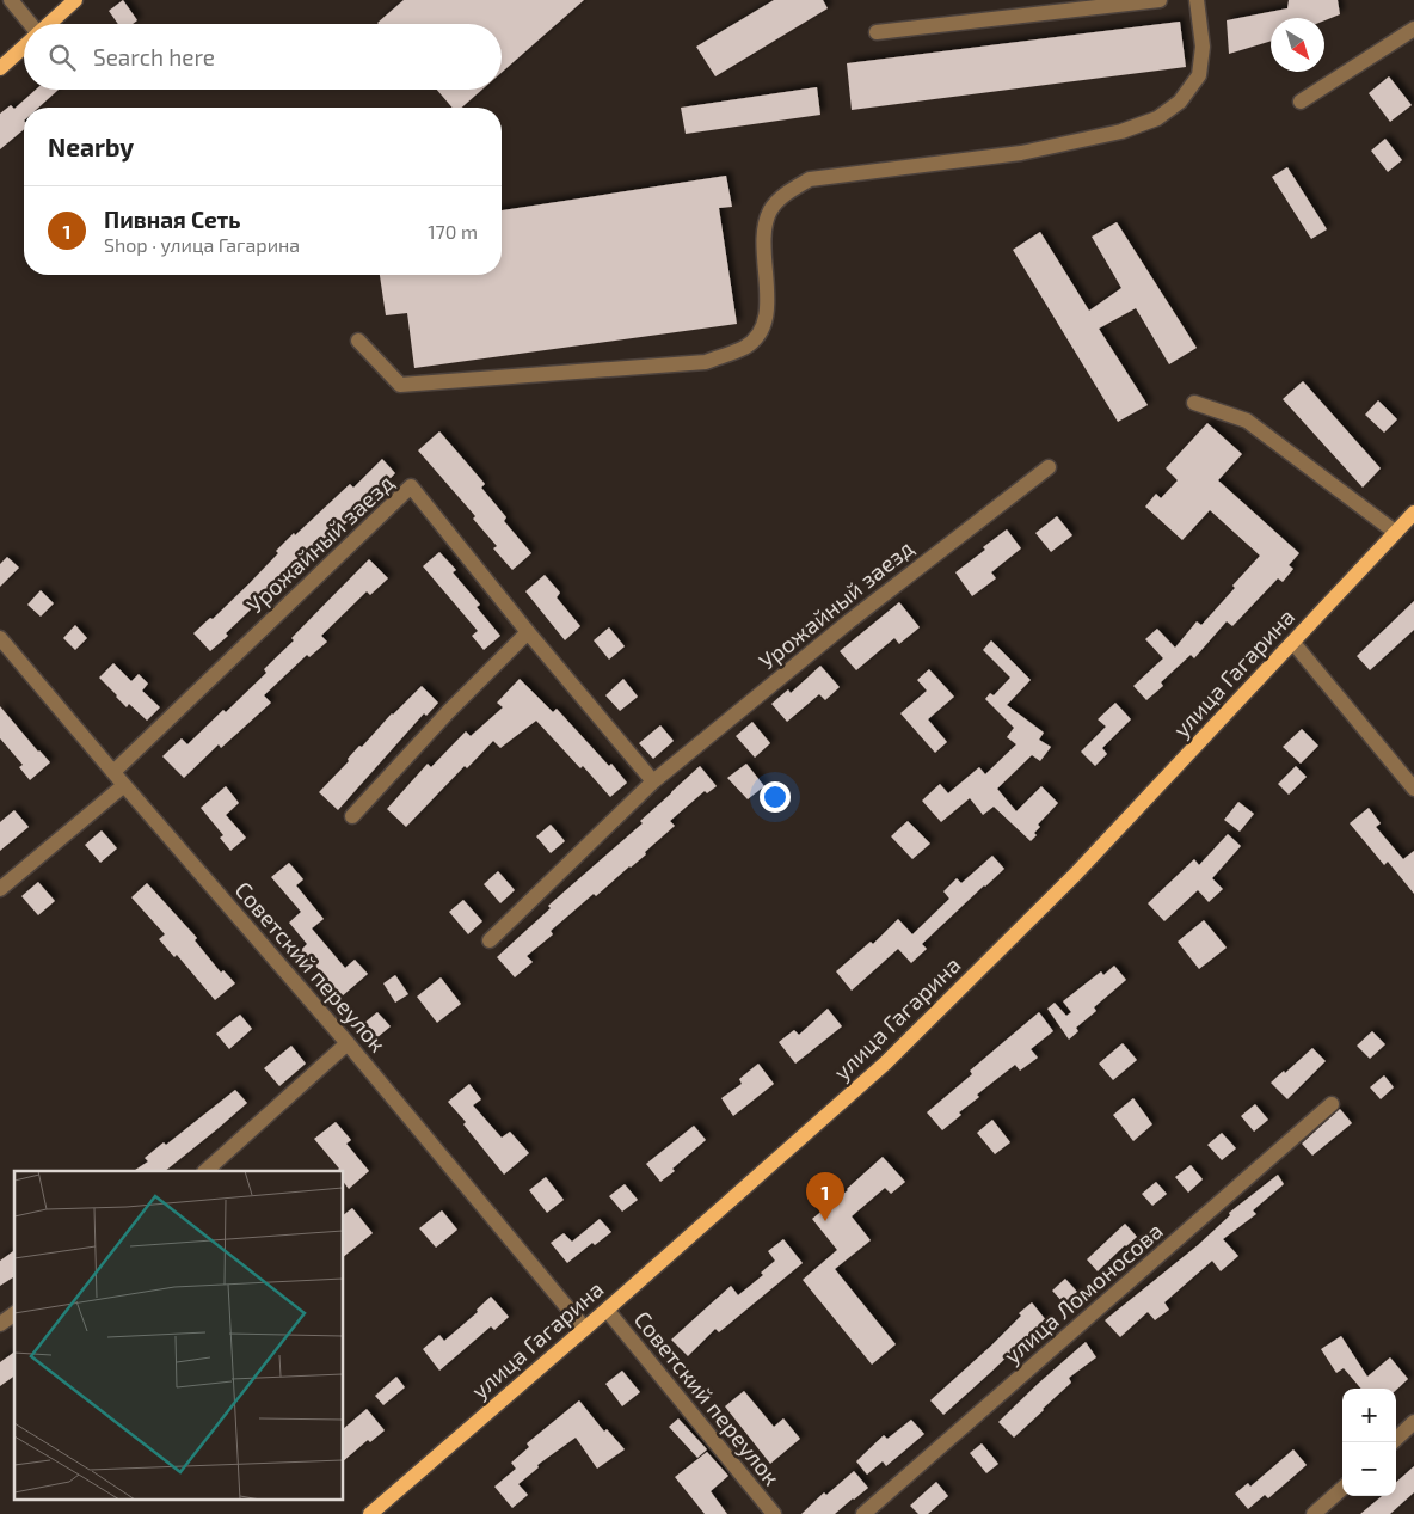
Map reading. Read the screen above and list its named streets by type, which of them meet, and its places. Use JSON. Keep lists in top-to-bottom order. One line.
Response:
{"streets":{"main road":["улица Гагарина"],"street":["Урожайный заезд","Советский переулок","улица Ломоносова"]},"crossings":[["Урожайный заезд","Советский переулок"],["улица Гагарина","Советский переулок"]],"north":"bottom right","page":{"search":"Search here","heading":"Nearby","list":[{"mark":"1","name":"Пивная Сеть","note":"Shop · улица Гагарина","value":"170 m"}],"pins":"1","map_buttons":["+","−"]}}
